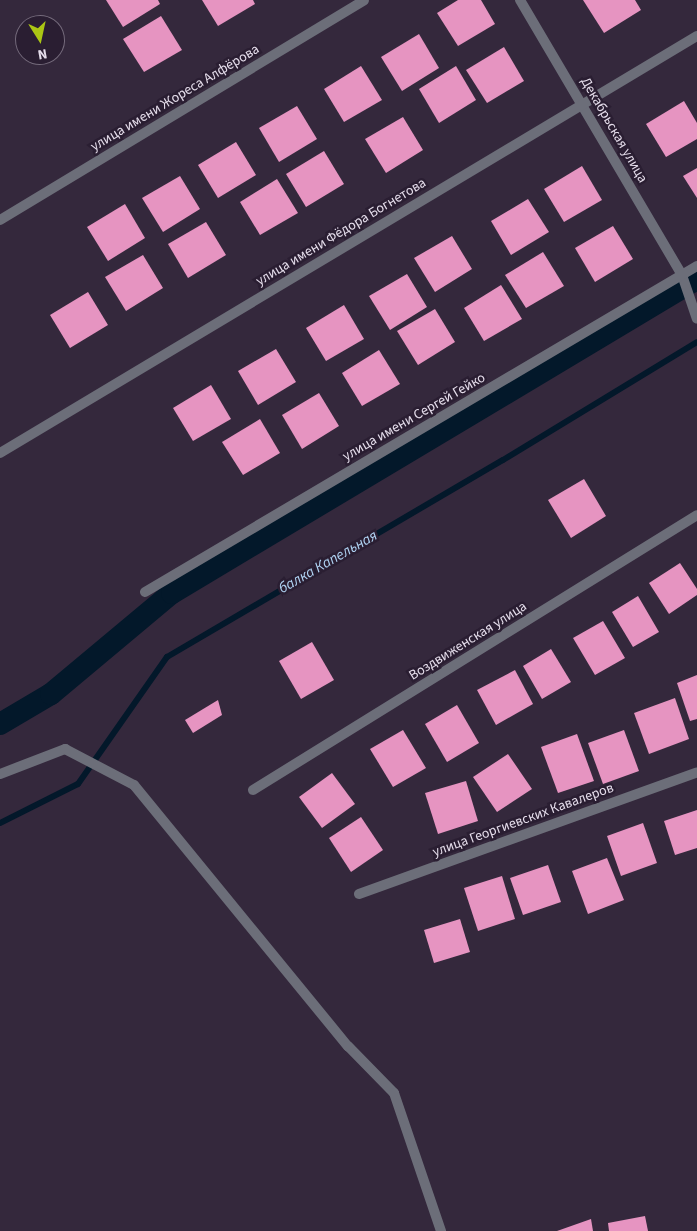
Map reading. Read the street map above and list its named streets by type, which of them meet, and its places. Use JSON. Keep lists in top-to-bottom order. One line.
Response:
{"streets":{"street":["улица имени Жореса Алфёрова","Декабрьская улица","улица имени Фёдора Богнетова","улица имени Сергей Гейко","Воздвиженская улица","улица Георгиевских Кавалеров"]},"crossings":[["Декабрьская улица","улица имени Фёдора Богнетова"],["Декабрьская улица","улица имени Сергей Гейко"]],"water":["балка Капельная"],"north":"bottom"}
